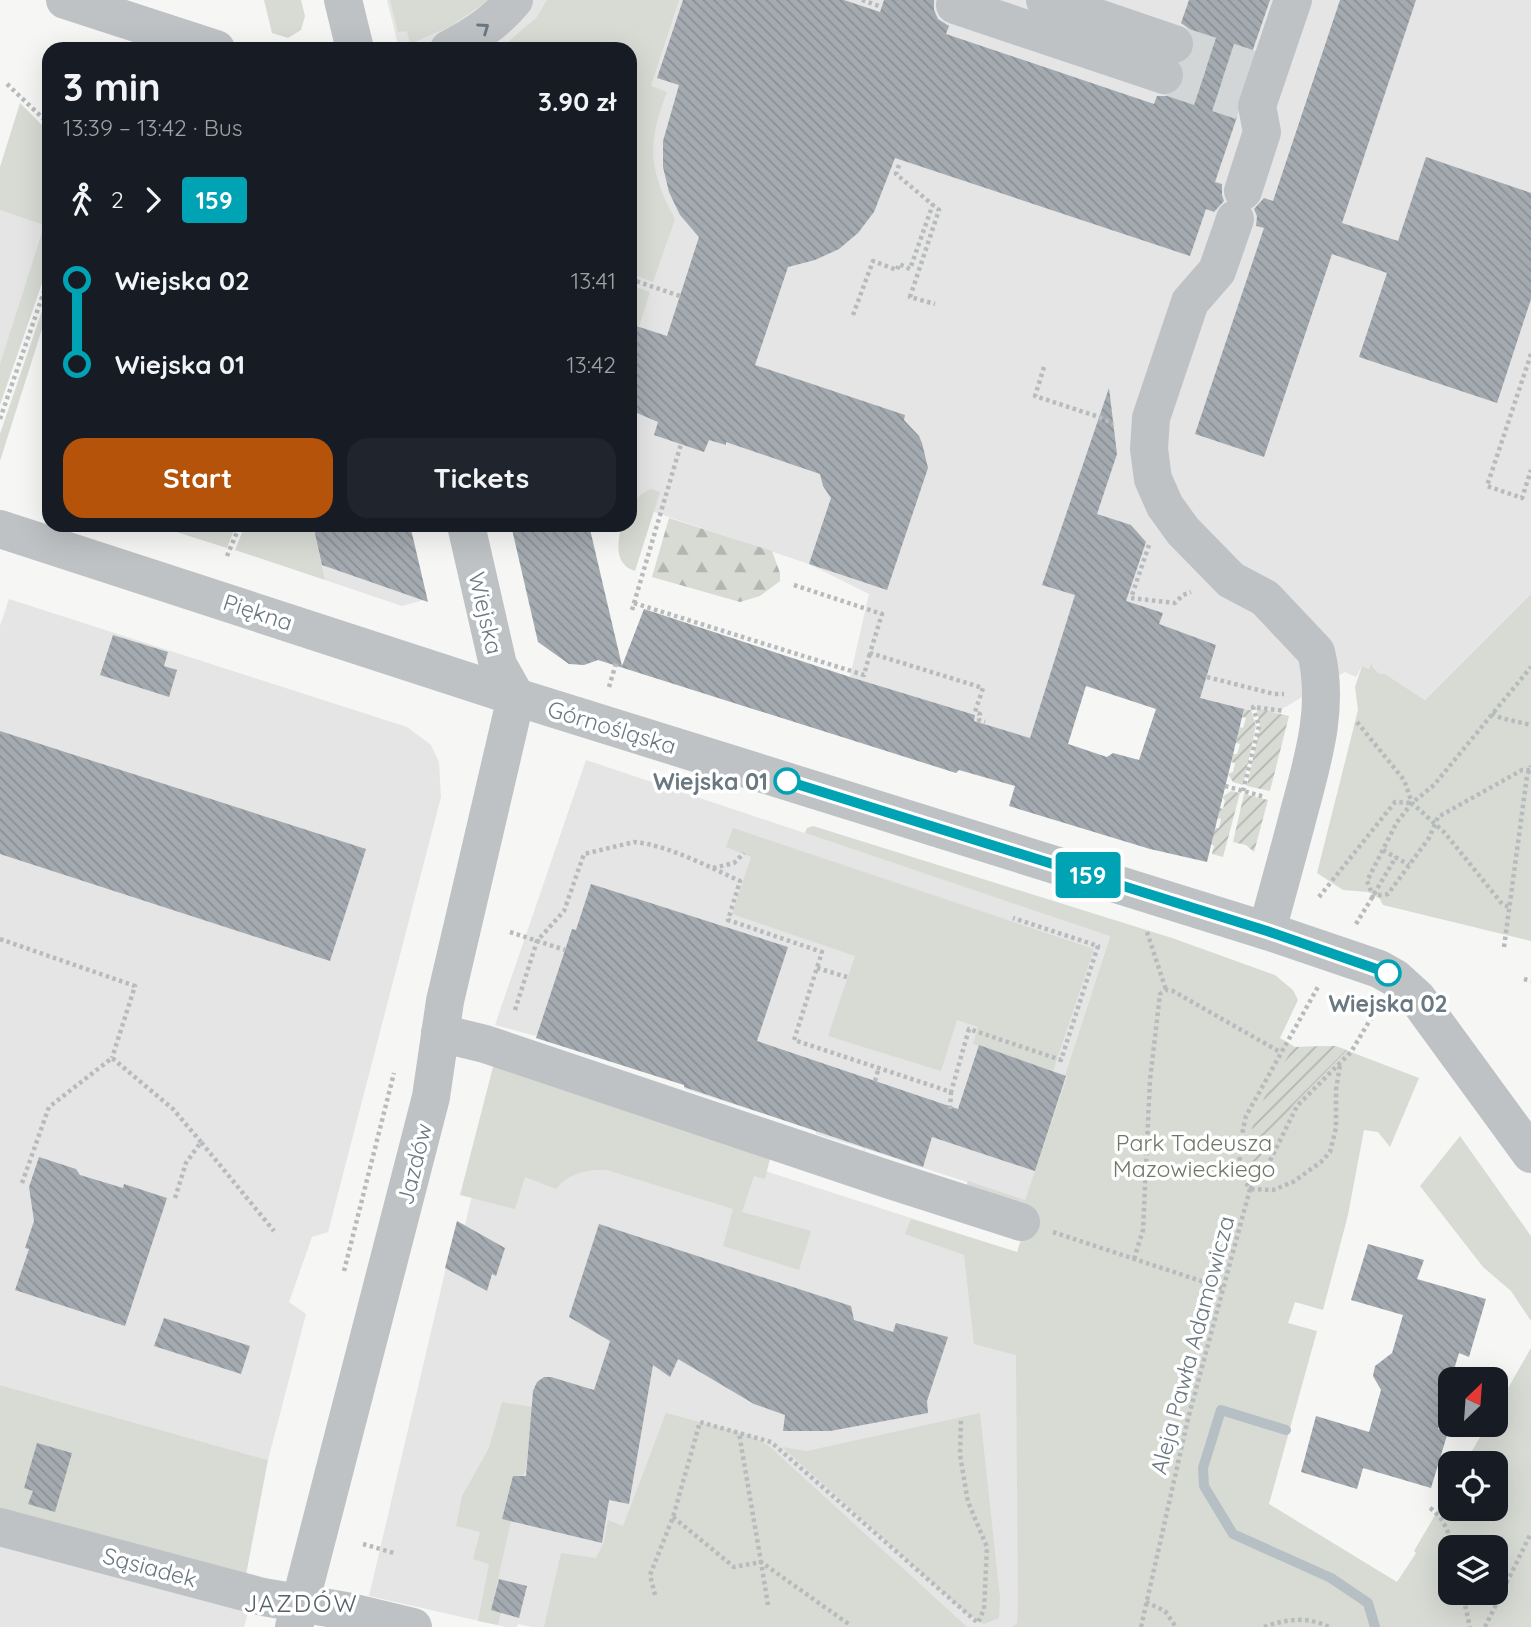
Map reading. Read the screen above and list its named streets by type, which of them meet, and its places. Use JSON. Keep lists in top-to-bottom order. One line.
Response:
{"streets":{"street":["Piękna","Wiejska","Górnośląska","Jazdów","Sąsiadek"],"path":["Aleja Pawła Adamowicza"]},"crossings":[["Piękna","Wiejska"],["Piękna","Górnośląska"],["Piękna","Jazdów"],["Wiejska","Górnośląska"],["Wiejska","Jazdów"],["Górnośląska","Jazdów"],["Jazdów","Sąsiadek"]],"districts":["JAZDÓW"],"parks":["Park Tadeusza Mazowieckiego"],"places":["Wiejska 01","Wiejska 02"],"lines":["bus line 159"],"north":"top right","page":{"on_map":"159","heading":["3 min","13:39 – 13:42 · Bus","3.90 zł"],"legs":["2","159"],"list":[{"name":"Wiejska 02","value":"13:41"},{"name":"Wiejska 01","value":"13:42"}],"buttons":["Start","Tickets"]}}
